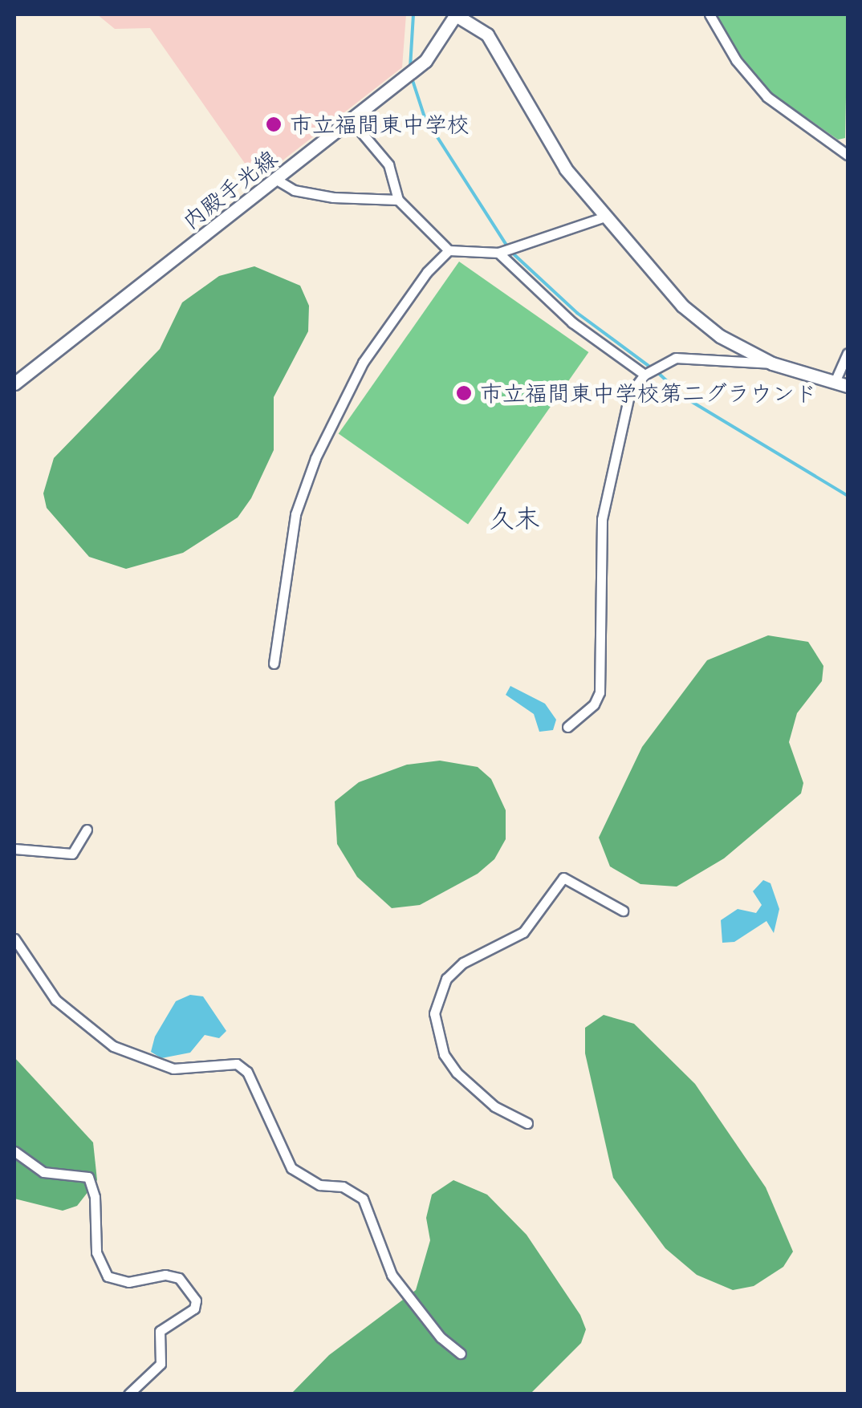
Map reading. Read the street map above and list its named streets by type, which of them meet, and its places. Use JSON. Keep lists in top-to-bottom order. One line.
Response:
{"streets":{"main road":["内殿手光線"]},"districts":["久末"],"places":["市立福間東中学校","市立福間東中学校第二グラウンド"]}
